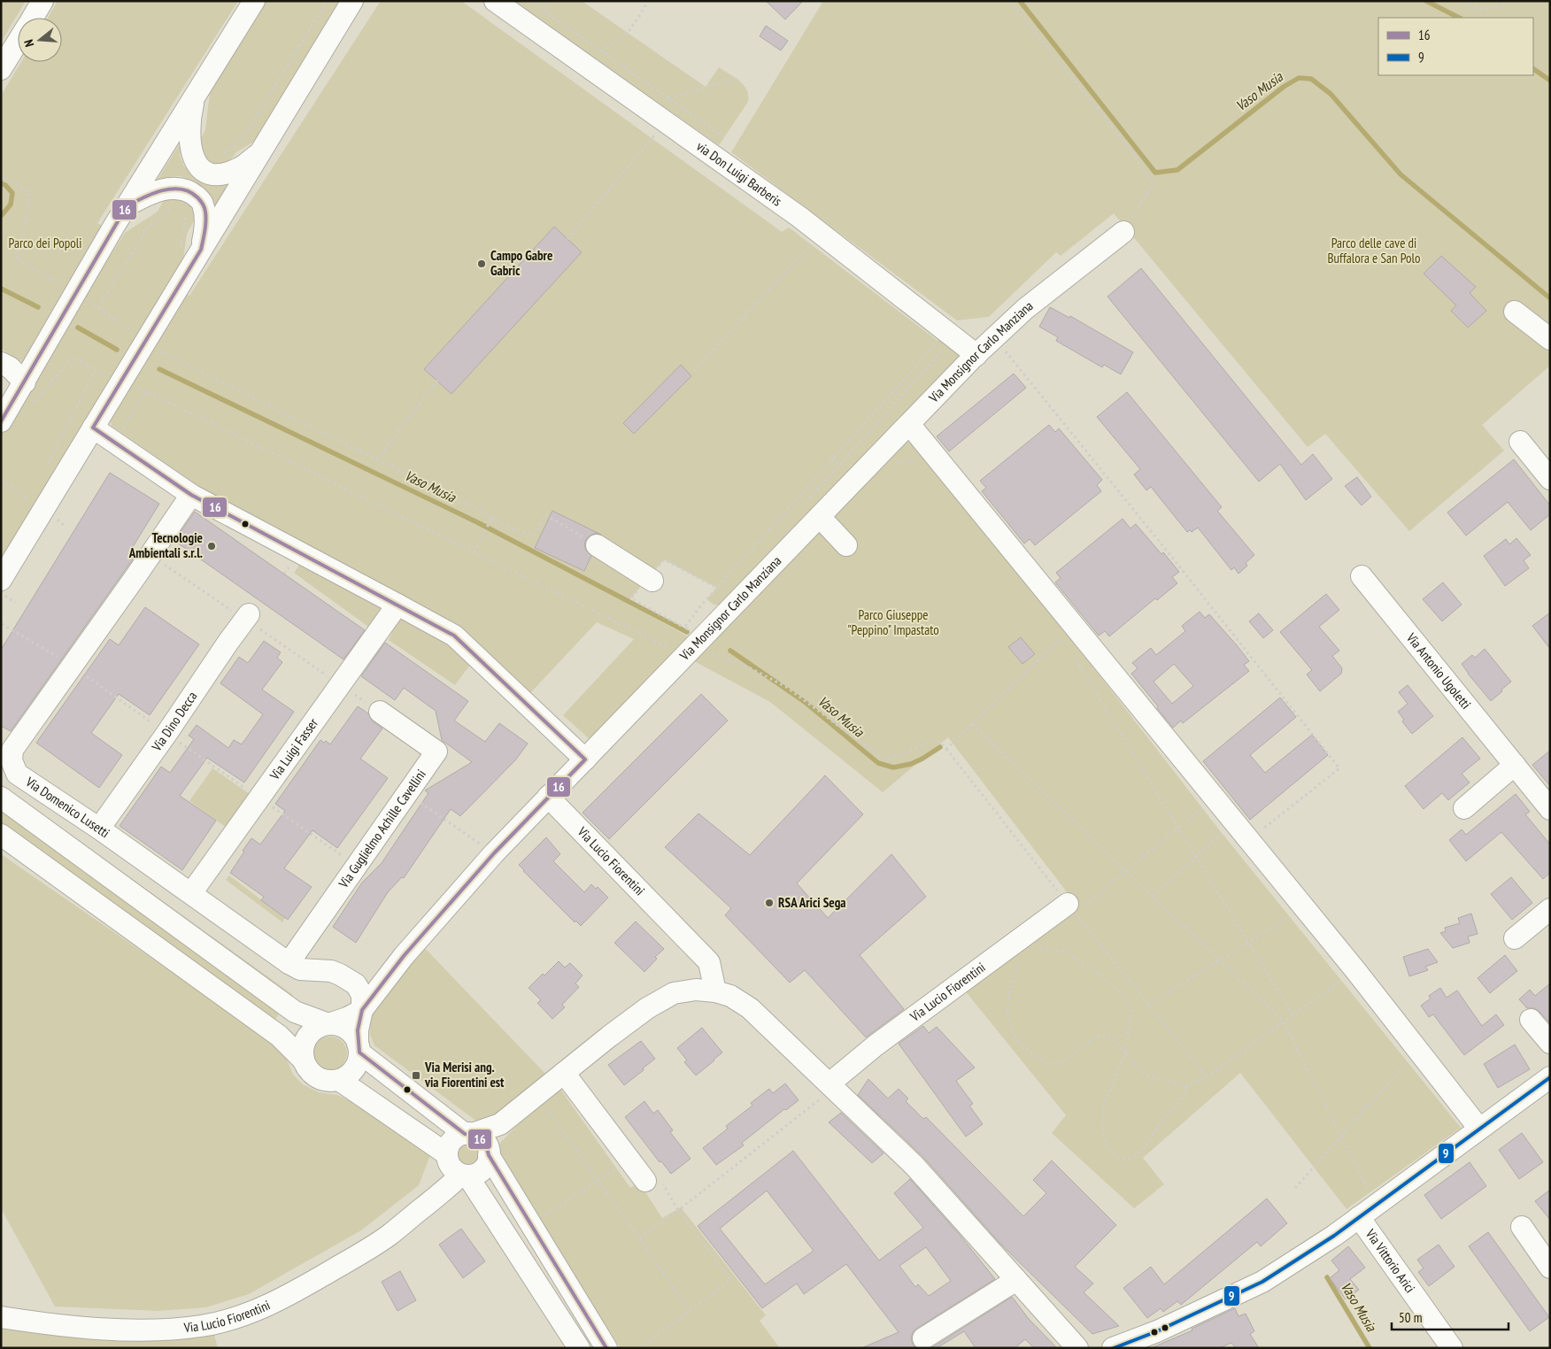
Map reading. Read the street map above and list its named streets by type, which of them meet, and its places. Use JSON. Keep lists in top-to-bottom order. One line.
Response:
{"streets":{"street":["via Don Luigi Barberis","Via Monsignor Carlo Manziana","Via Antonio Ugoletti","Via Dino Decca","Via Luigi Fasser","Via Domenico Lusetti","Via Guglielmo Achille Cavellini","Via Lucio Fiorentini","Via Vittorio Arici"]},"crossings":[["via Don Luigi Barberis","Via Monsignor Carlo Manziana"],["Via Monsignor Carlo Manziana","Via Domenico Lusetti"],["Via Monsignor Carlo Manziana","Via Lucio Fiorentini"],["Via Dino Decca","Via Domenico Lusetti"],["Via Luigi Fasser","Via Domenico Lusetti"],["Via Domenico Lusetti","Via Guglielmo Achille Cavellini"]],"water":["Vaso Musia"],"parks":["Parco dei Popoli","Parco delle cave di Buffalora e San Polo","Parco Giuseppe \"Peppino\" Impastato"],"places":{"other":["Campo Gabre Gabric","Tecnologie Ambientali s.r.l.","RSA Arici Sega"],"transit":["Via Merisi ang. via Fiorentini est"]},"lines":["transit line 16","transit line 9"],"legend":["16","9"],"scale_bar":"50 m","north":"left"}
